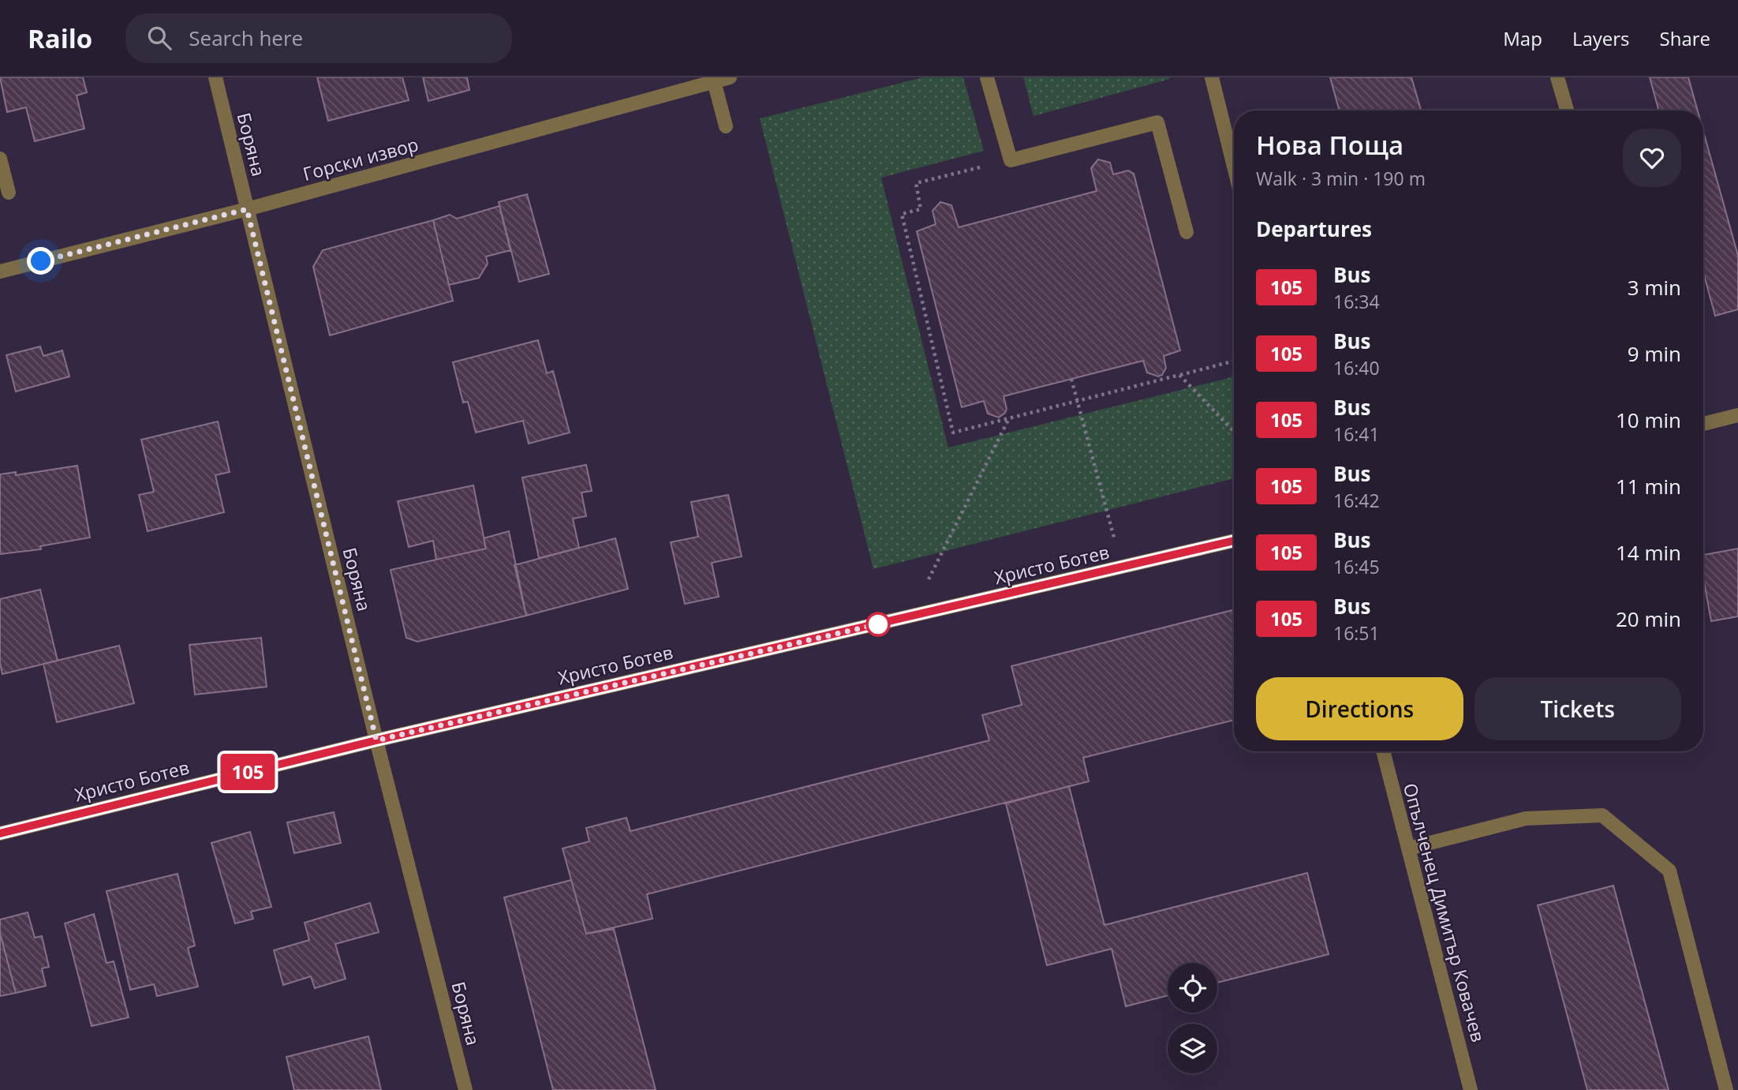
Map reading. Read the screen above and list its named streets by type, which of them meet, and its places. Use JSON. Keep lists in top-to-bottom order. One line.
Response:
{"streets":{"street":["Боряна","Горски извор","Христо Ботев","Опълченец Димитър Ковачев"]},"crossings":[["Боряна","Горски извор"],["Боряна","Христо Ботев"]],"lines":["bus line 105"],"page":{"header":"Railo","search":"Search here","nav":["Map","Layers","Share"],"on_map":"105","heading":[["Нова Поща","Walk · 3 min · 190 m"],"Departures"],"list":[{"mark":"105","name":"Bus","note":"16:34","value":"3 min"},{"mark":"105","name":"Bus","note":"16:40","value":"9 min"},{"mark":"105","name":"Bus","note":"16:41","value":"10 min"},{"mark":"105","name":"Bus","note":"16:42","value":"11 min"},{"mark":"105","name":"Bus","note":"16:45","value":"14 min"},{"mark":"105","name":"Bus","note":"16:51","value":"20 min"}],"buttons":["Directions","Tickets"]}}
